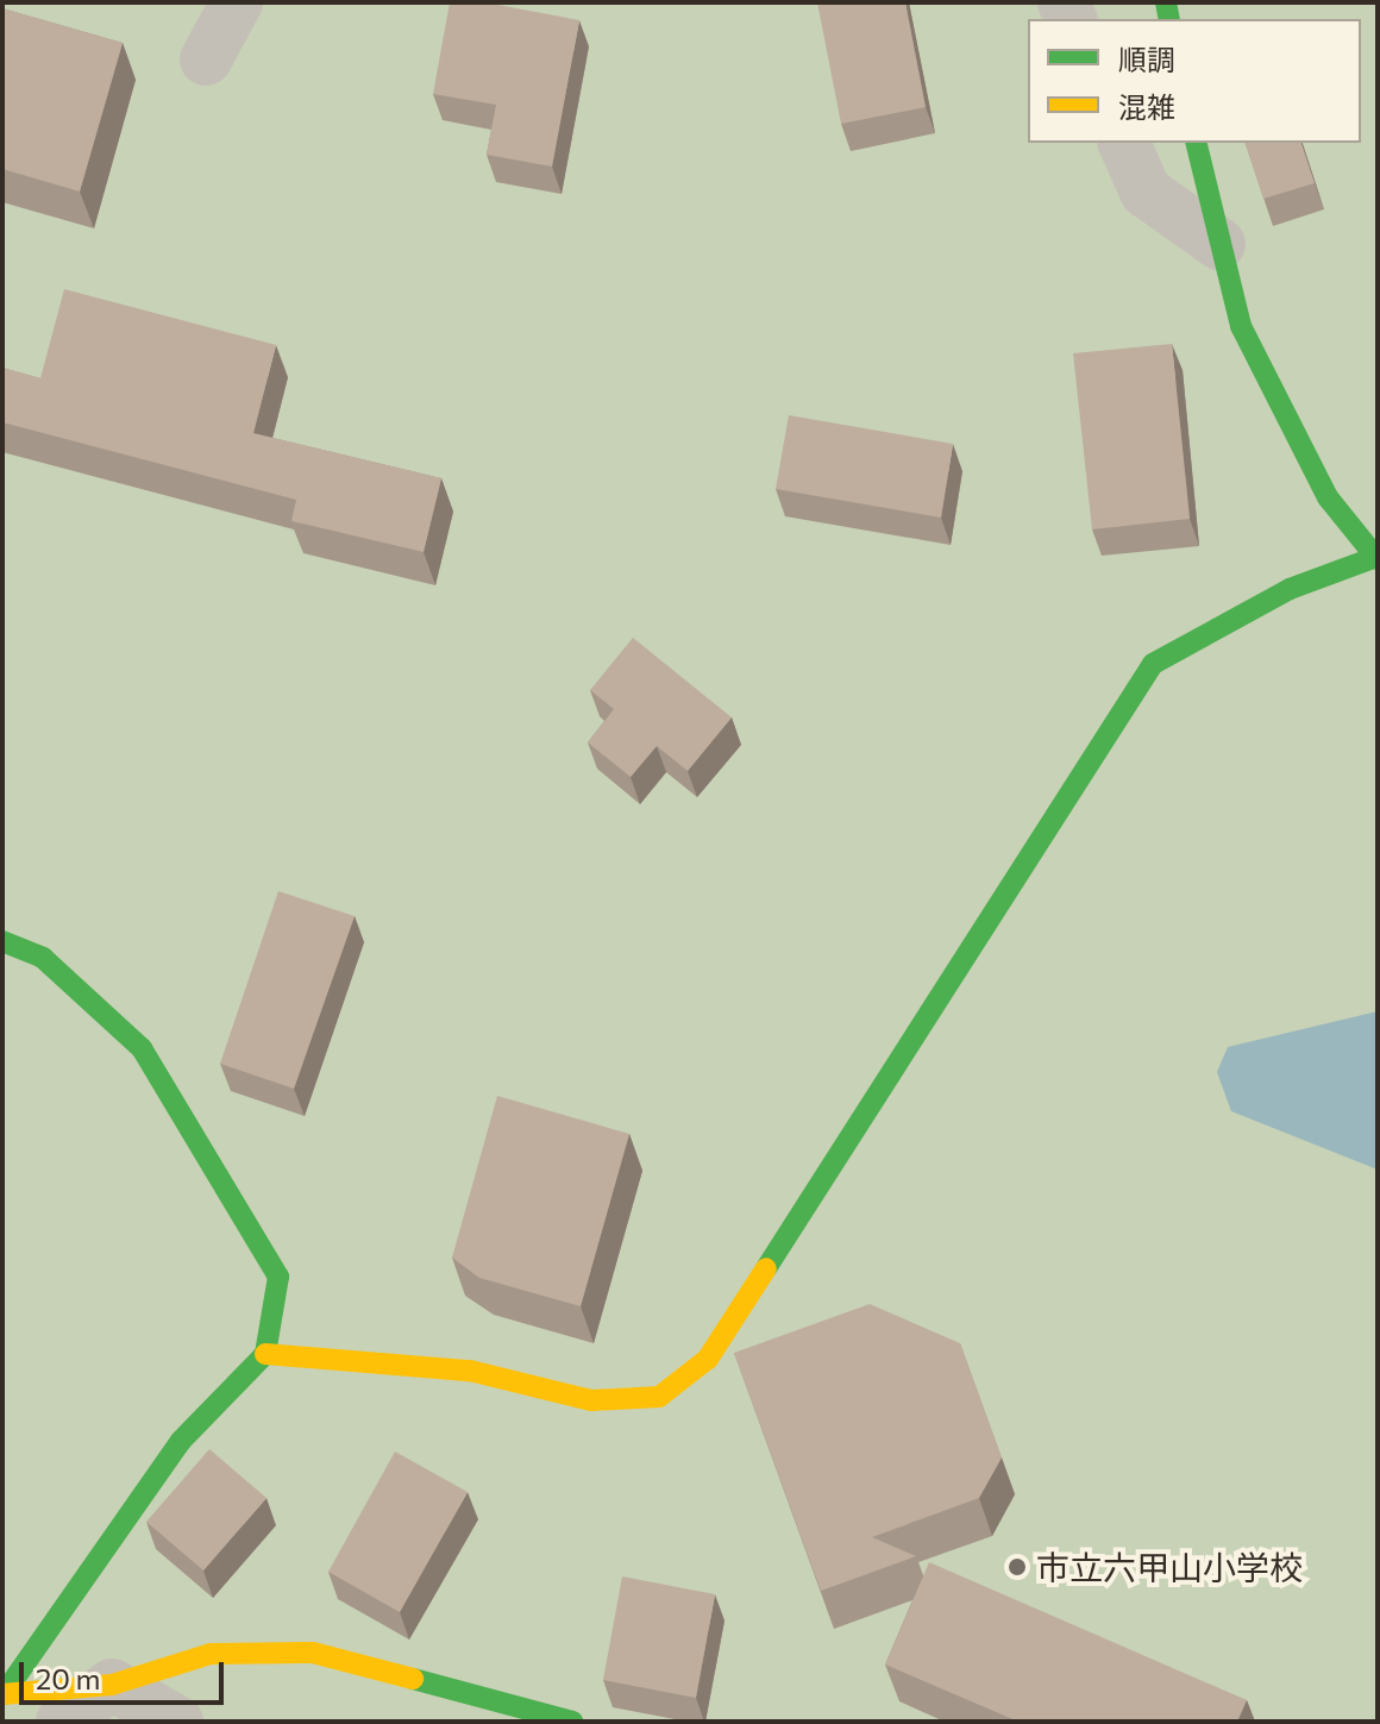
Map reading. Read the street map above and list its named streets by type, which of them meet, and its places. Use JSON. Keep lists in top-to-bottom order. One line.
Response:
{"places":["市立六甲山小学校"],"legend":["順調","混雑"],"scale_bar":"20 m"}
